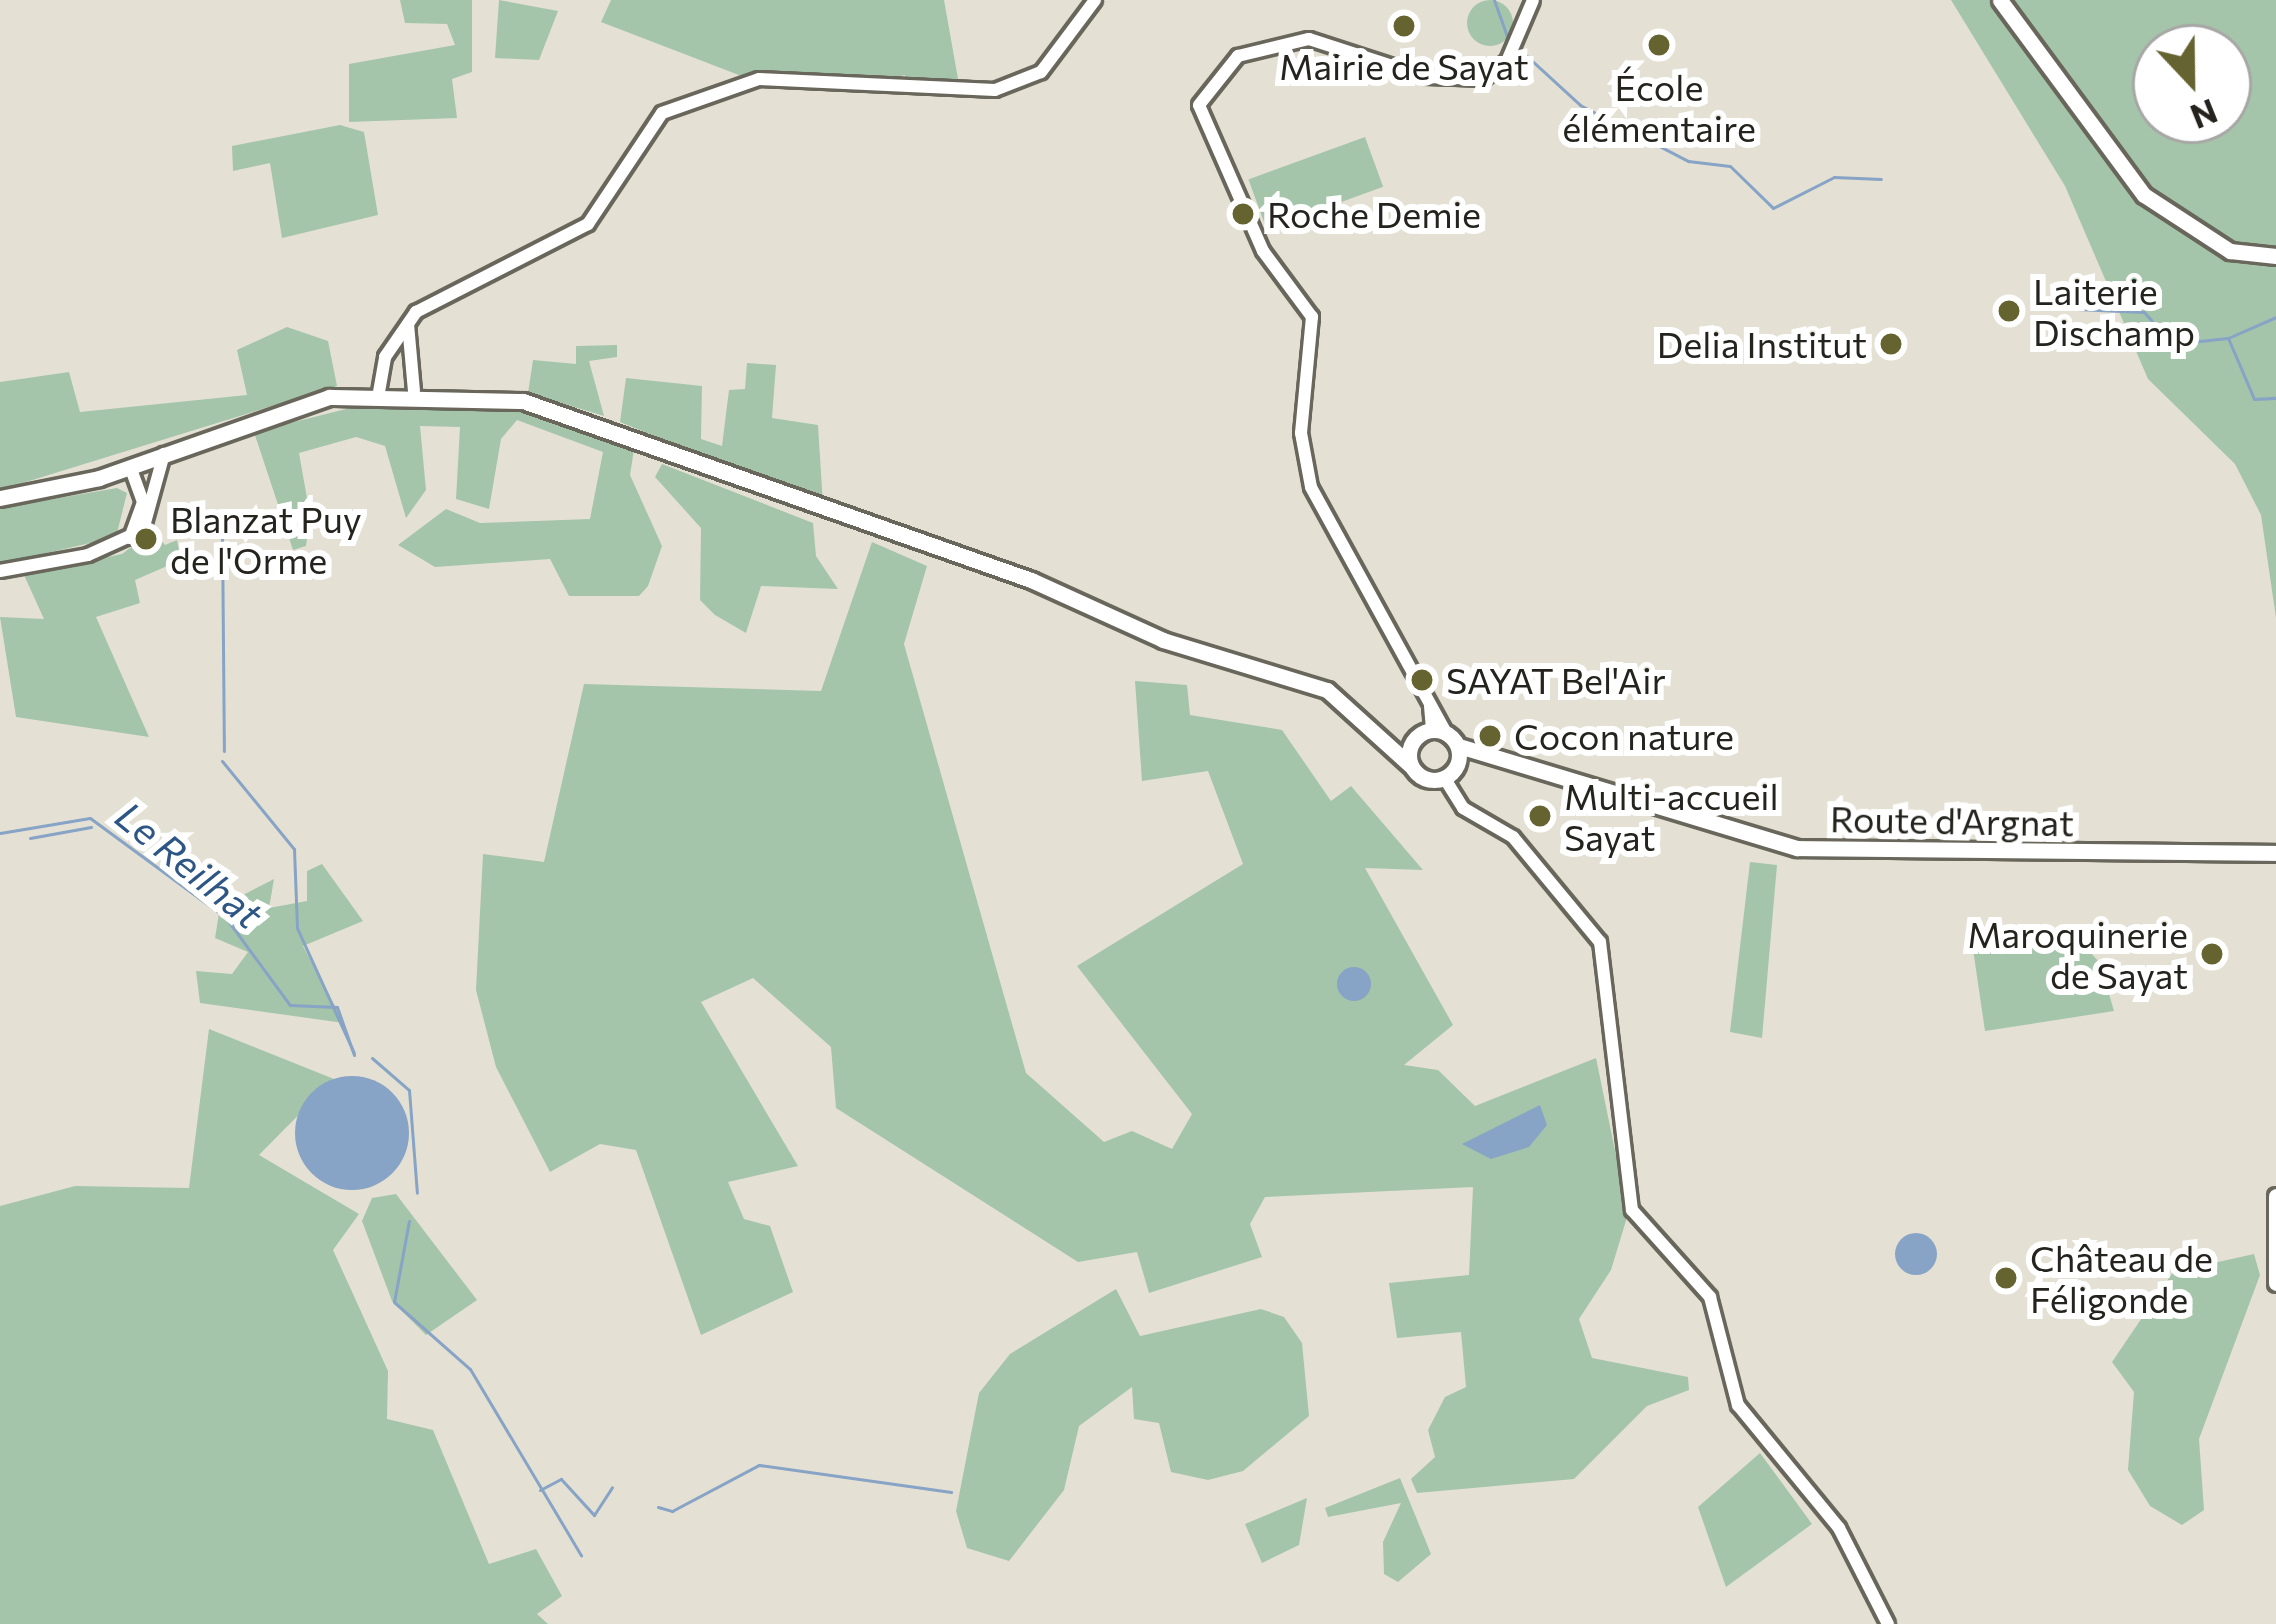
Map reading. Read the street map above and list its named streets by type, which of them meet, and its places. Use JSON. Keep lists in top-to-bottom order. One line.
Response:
{"streets":{"main road":["Route d'Argnat"]},"water":["Le Reilhat"],"places":["Mairie de Sayat","École élémentaire","Roche Demie","Laiterie Dischamp","Delia Institut","Blanzat Puy de l'Orme","SAYAT Bel'Air","Cocon nature","Multi-accueil Sayat","Maroquinerie de Sayat","Château de Féligonde"],"north":"bottom"}
